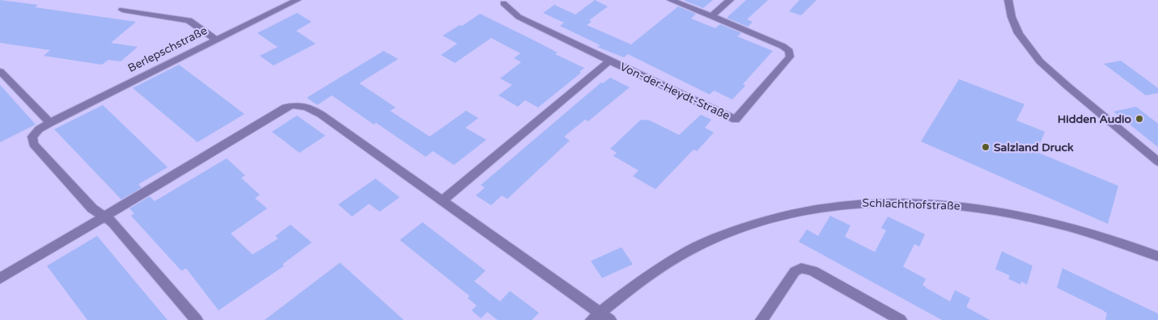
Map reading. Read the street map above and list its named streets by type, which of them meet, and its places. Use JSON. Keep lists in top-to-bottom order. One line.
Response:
{"streets":{"street":["Berlepschstraße","Von-der-Heydt-Straße","Schlachthofstraße"]},"places":["Hidden Audio","Salzland Druck"]}
